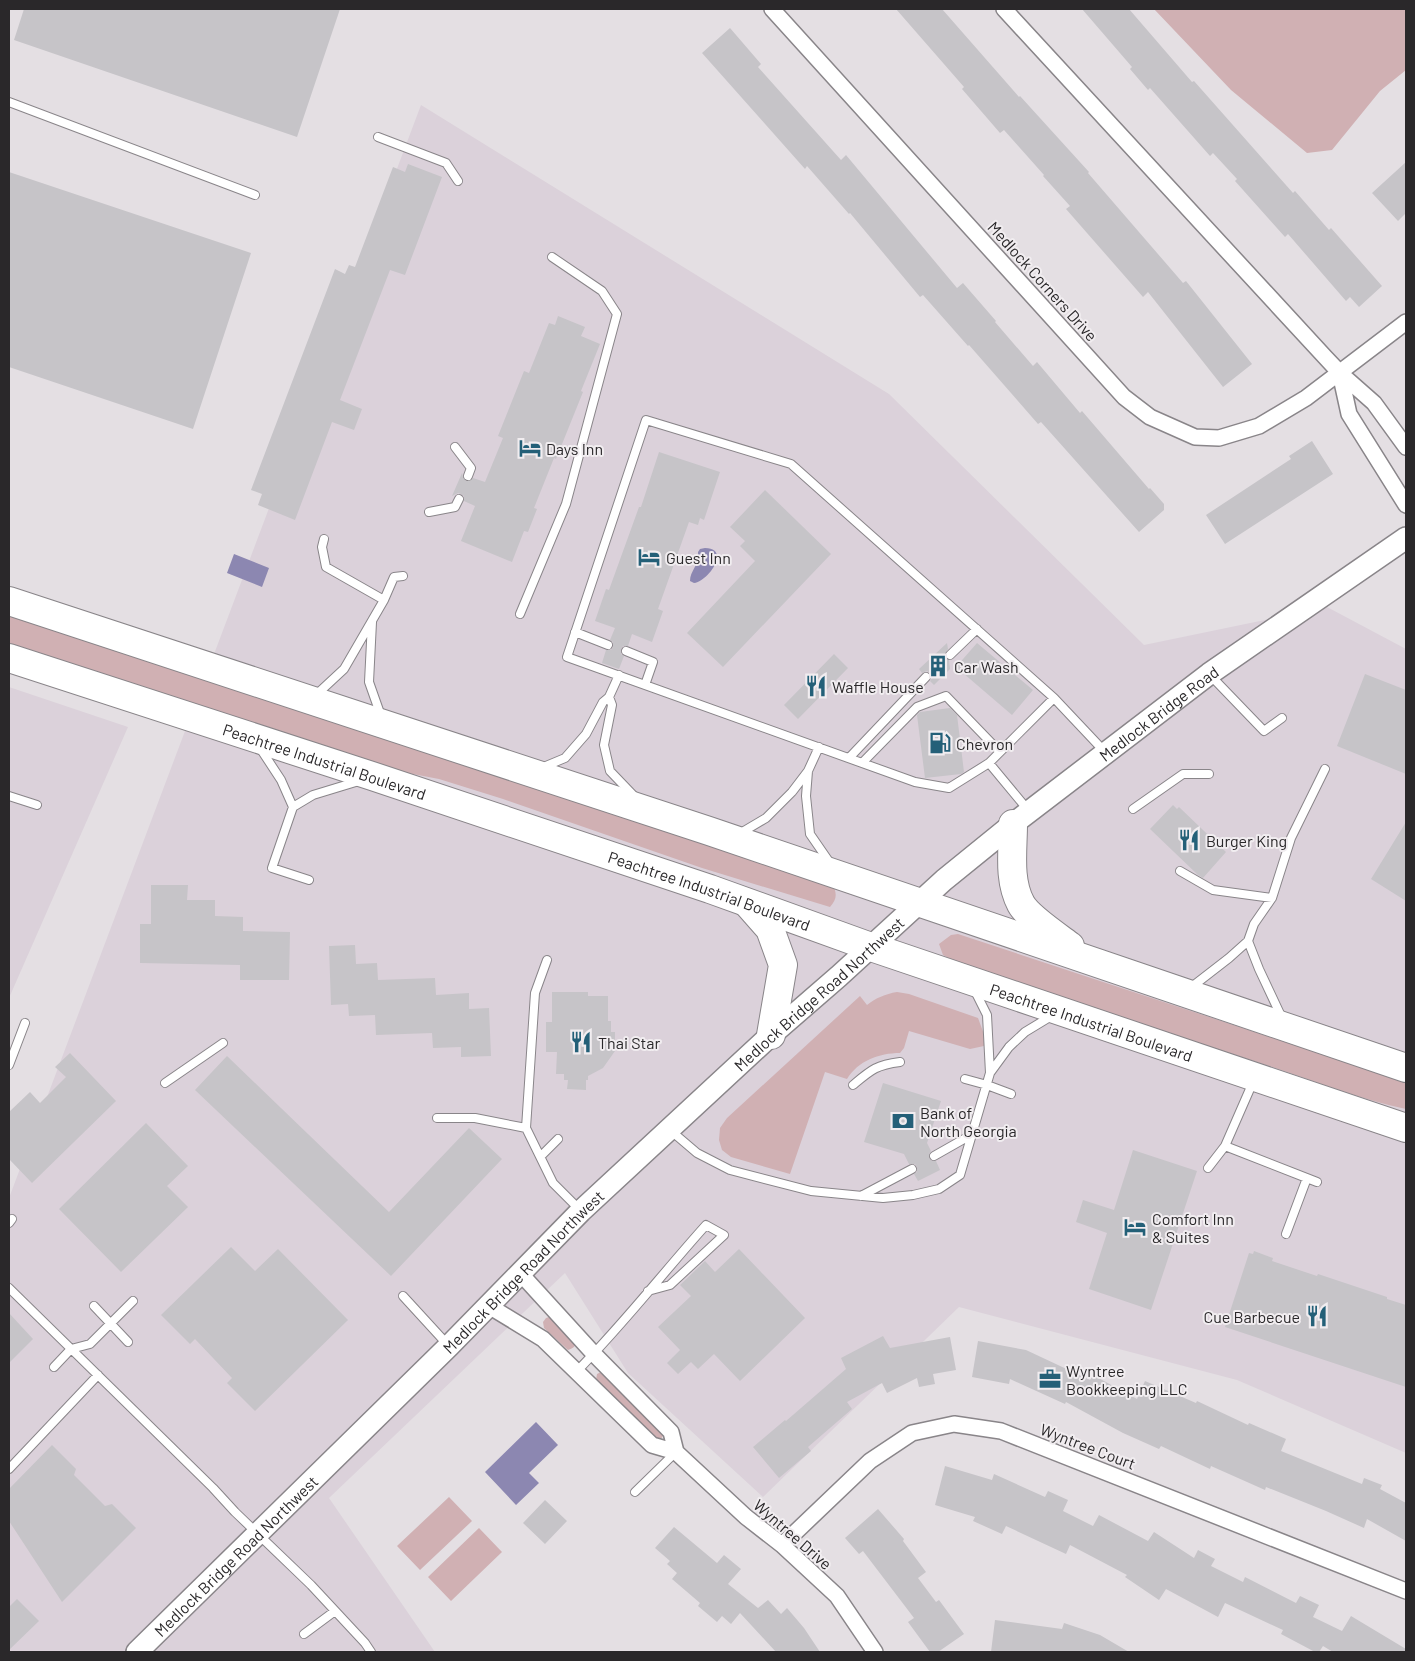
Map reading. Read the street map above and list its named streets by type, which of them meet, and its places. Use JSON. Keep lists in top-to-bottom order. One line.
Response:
{"streets":{"highway":["Peachtree Industrial Boulevard"],"street":["Medlock Corners Drive","Medlock Bridge Road","Medlock Bridge Road Northwest","Wyntree Court","Wyntree Drive"]},"crossings":[["Medlock Bridge Road","Medlock Bridge Road Northwest"],["Peachtree Industrial Boulevard","Medlock Bridge Road Northwest"],["Medlock Bridge Road Northwest","Wyntree Drive"],["Wyntree Court","Wyntree Drive"]],"places":{"hotel":["Days Inn","Guest Inn","Comfort Inn & Suites"],"building":["Car Wash"],"restaurant":["Waffle House","Burger King","Thai Star","Cue Barbecue"],"fuel station":["Chevron"],"bank":["Bank of North Georgia"],"office":["Wyntree Bookkeeping LLC"]}}
